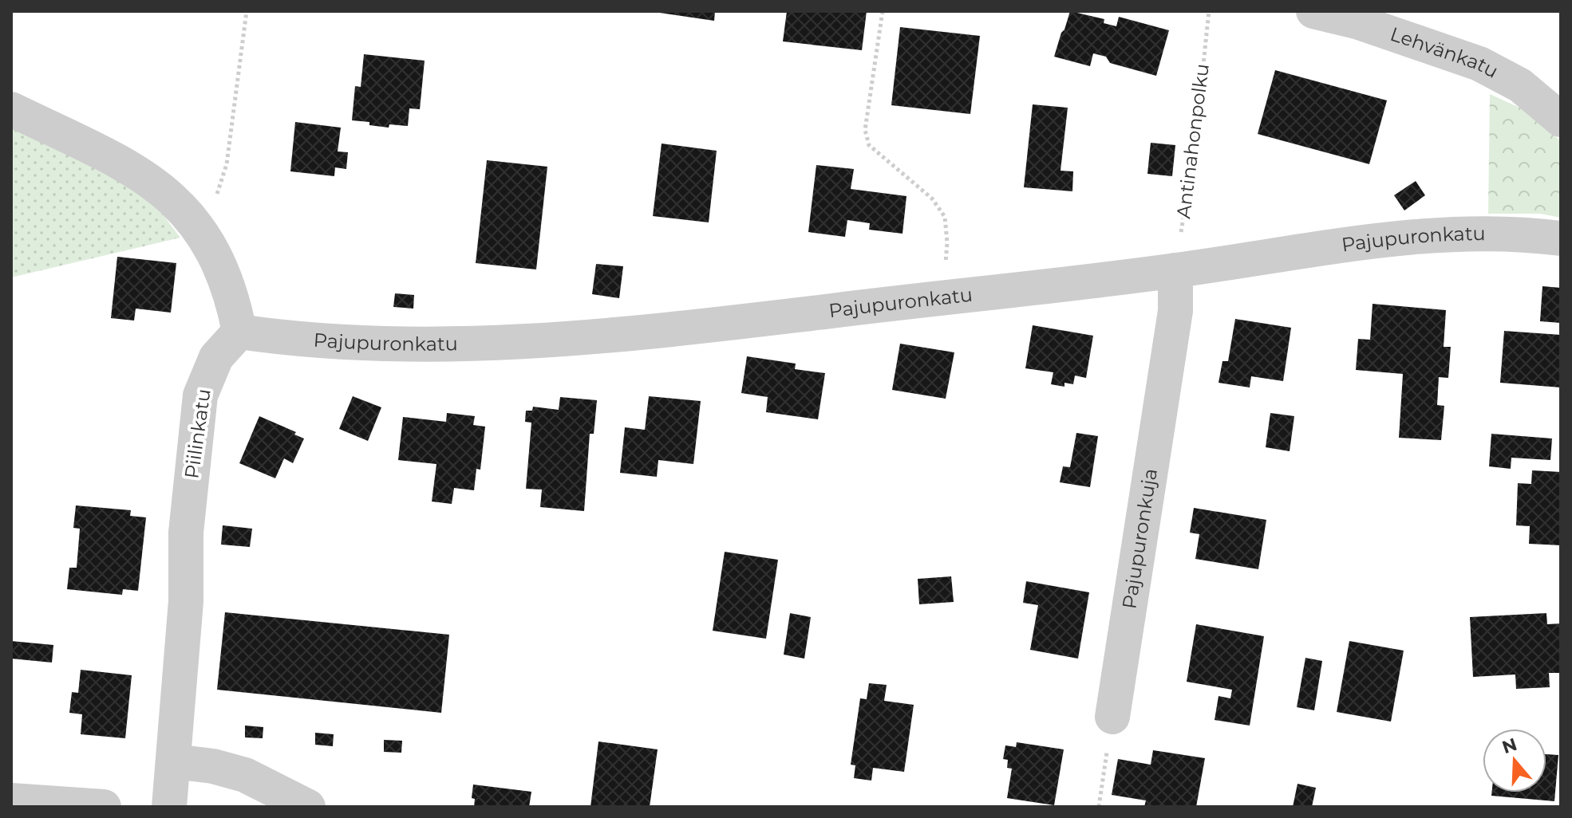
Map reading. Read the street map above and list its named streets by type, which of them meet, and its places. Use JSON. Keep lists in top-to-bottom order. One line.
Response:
{"streets":{"street":["Lehvänkatu","Pajupuronkatu","Piilinkatu","Pajupuronkuja"],"path":["Antinahonpolku"]},"crossings":[["Antinahonpolku","Pajupuronkatu"],["Antinahonpolku","Pajupuronkuja"],["Pajupuronkatu","Piilinkatu"],["Pajupuronkatu","Pajupuronkuja"]],"north":"top"}
